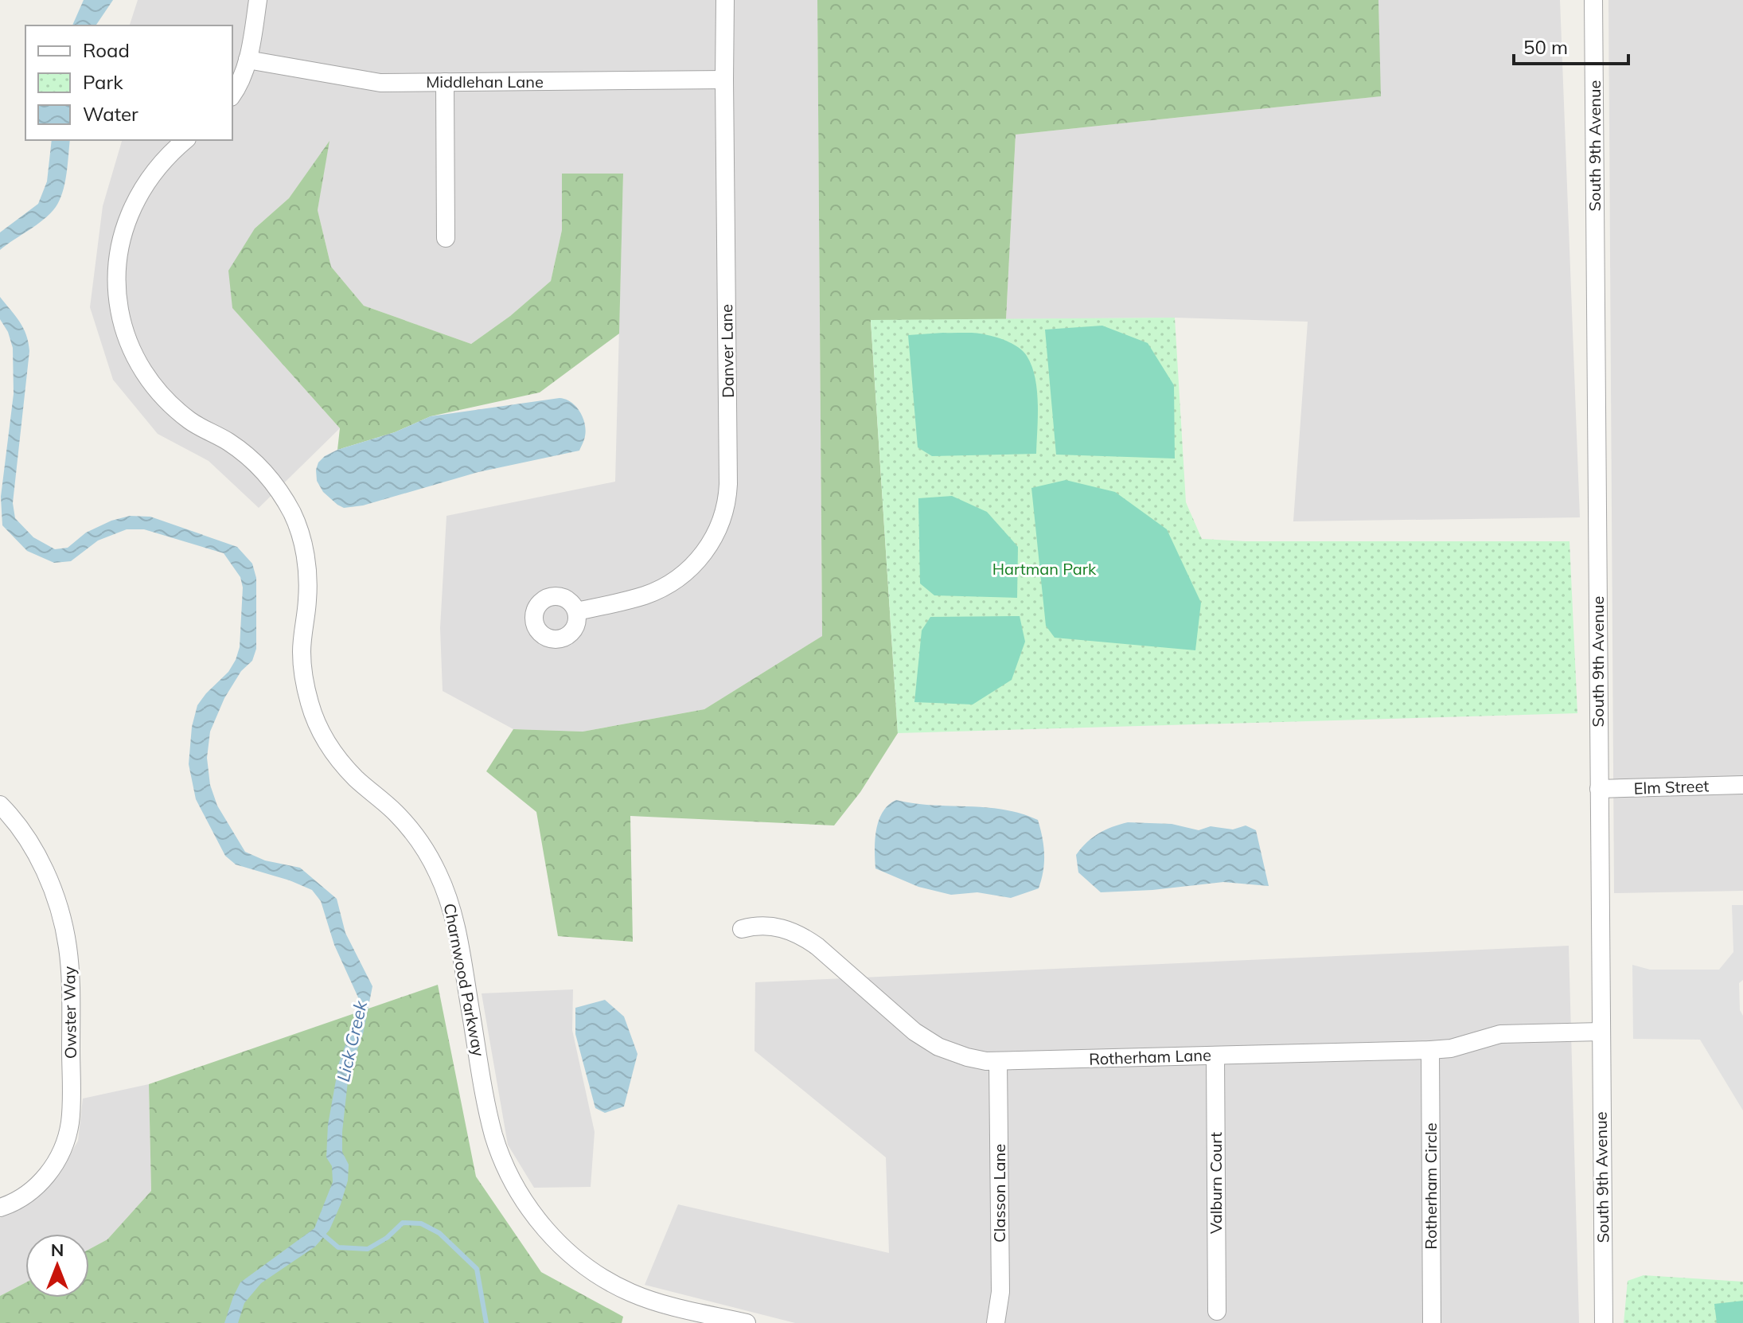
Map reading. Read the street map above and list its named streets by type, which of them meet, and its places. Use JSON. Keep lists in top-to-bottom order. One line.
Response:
{"streets":{"street":["Middlehan Lane","South 9th Avenue","Danver Lane","Elm Street","Charnwood Parkway","Owster Way","Rotherham Lane","Valburn Court","Rotherham Circle","Classon Lane"]},"crossings":[["Middlehan Lane","Danver Lane"],["South 9th Avenue","Elm Street"],["South 9th Avenue","Rotherham Lane"],["Rotherham Lane","Valburn Court"],["Rotherham Lane","Rotherham Circle"],["Rotherham Lane","Classon Lane"]],"water":["Lick Creek"],"parks":["Hartman Park"],"legend":["Road","Park","Water"],"scale_bar":"50 m","north":"top"}
